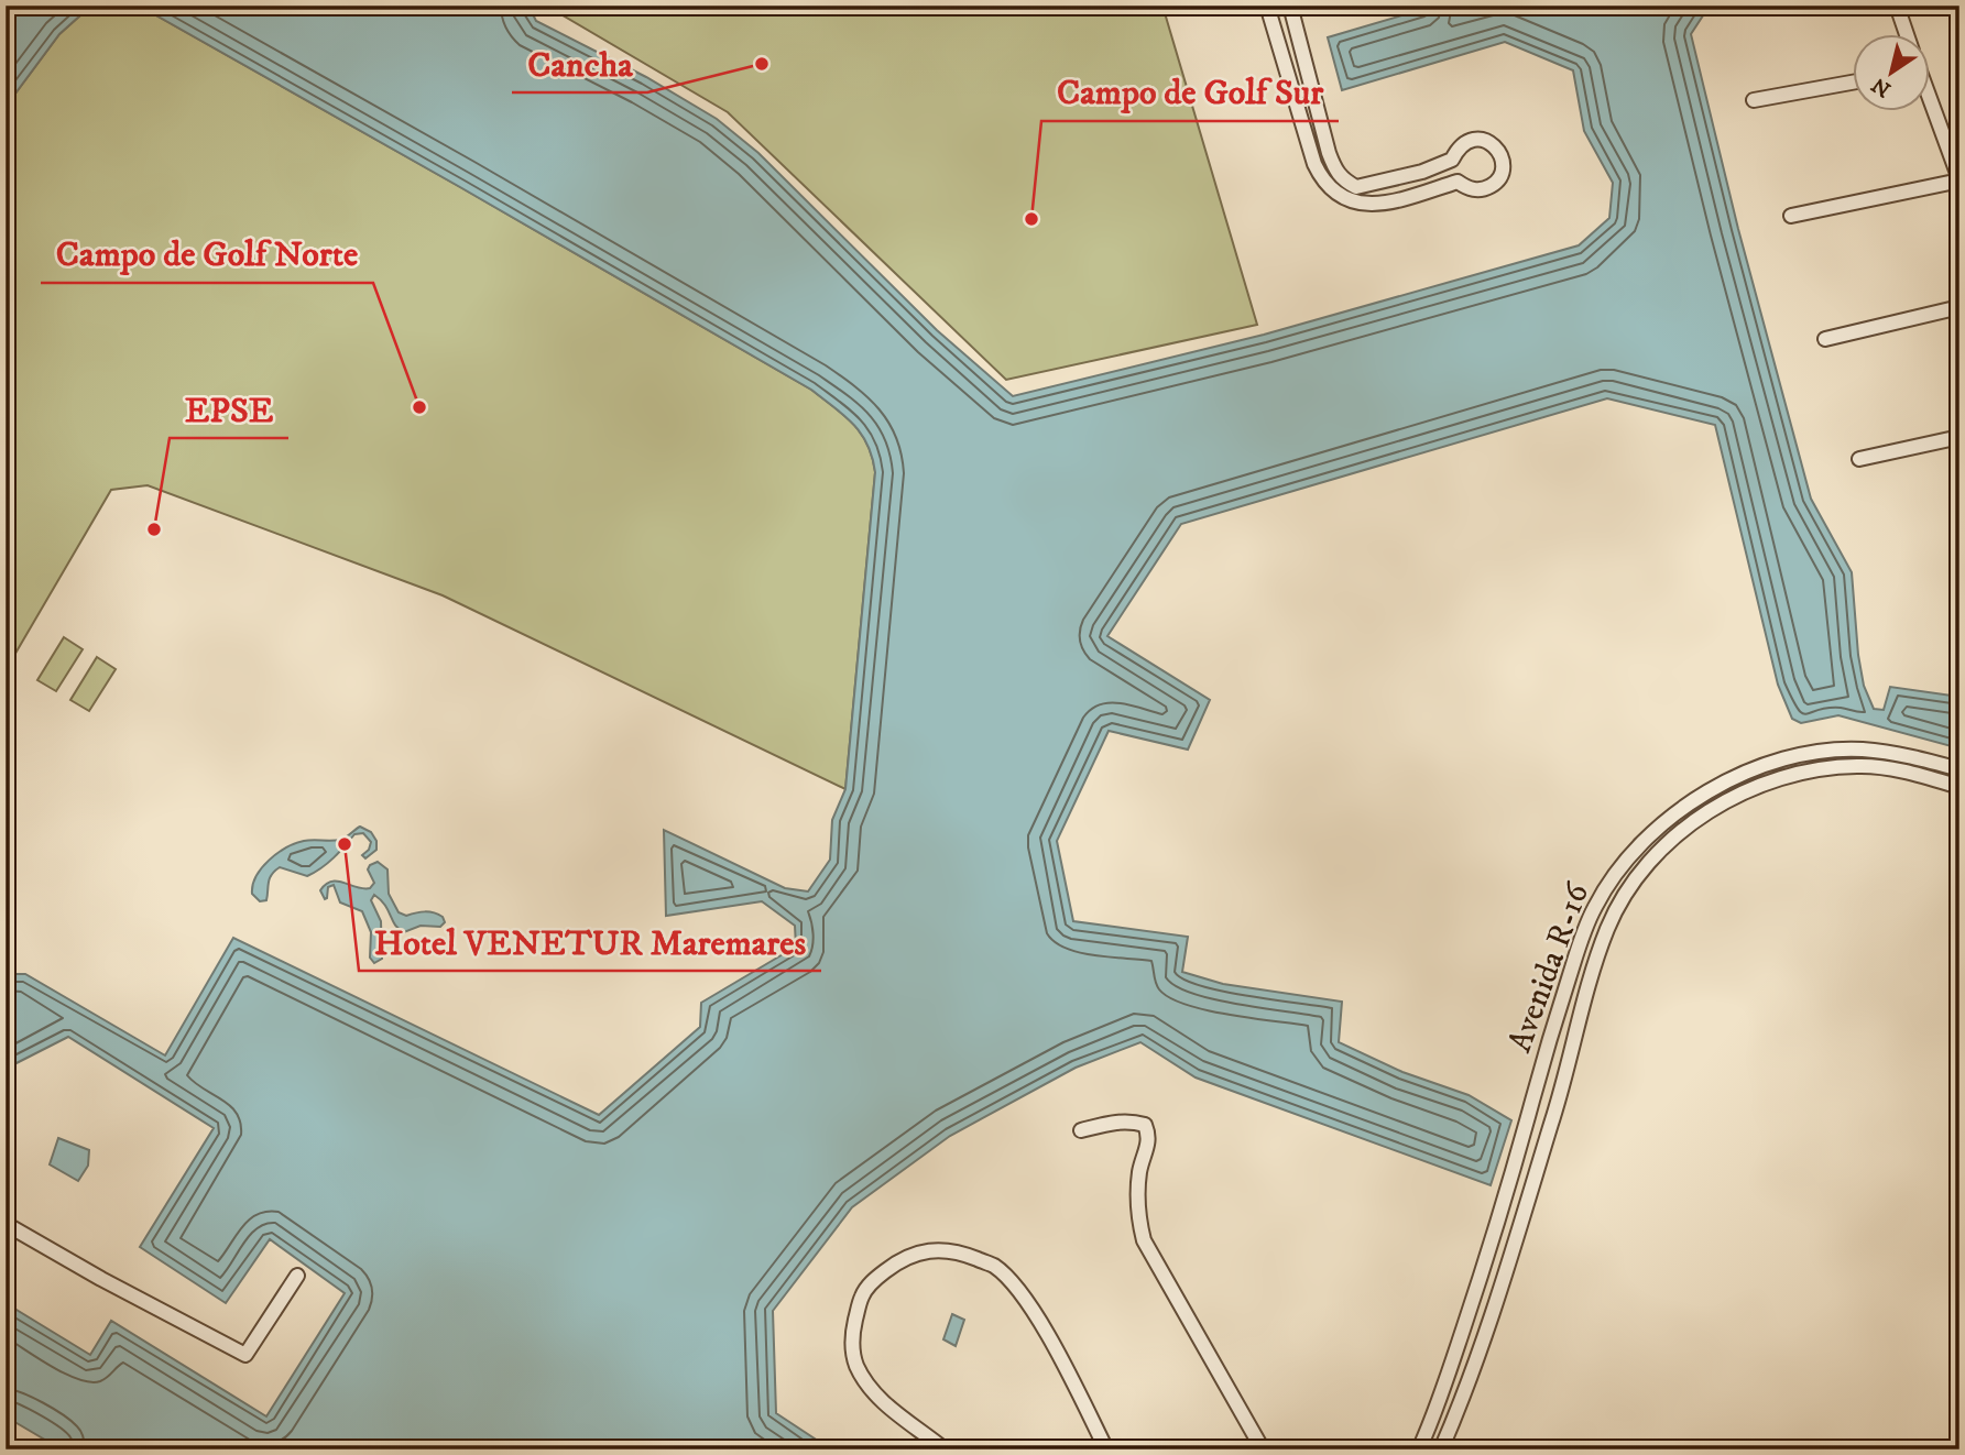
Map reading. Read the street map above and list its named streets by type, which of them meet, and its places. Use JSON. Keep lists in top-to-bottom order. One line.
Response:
{"streets":{"street":["Avenida R-16"]},"places":["Cancha","Campo de Golf Sur","Campo de Golf Norte","EPSE","Hotel VENETUR Maremares"],"north":"bottom left"}
